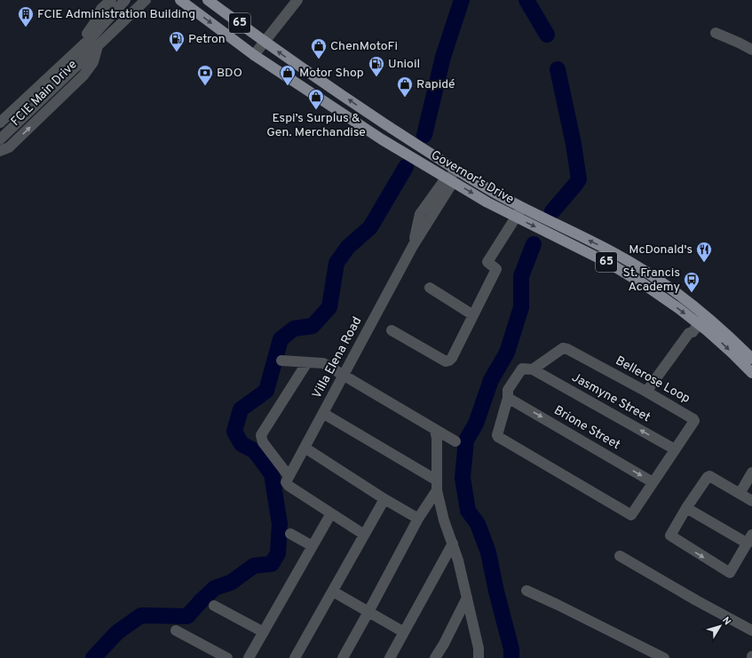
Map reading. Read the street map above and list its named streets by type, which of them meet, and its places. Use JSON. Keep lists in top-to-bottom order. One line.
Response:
{"streets":{"main road":["65","Governor's Drive"],"street":["FCIE Main Drive","Villa Elena Road","Bellerose Loop","Jasmyne Street","Brione Street"]},"crossings":[["Governor's Drive","Villa Elena Road"],["Bellerose Loop","Jasmyne Street"],["Bellerose Loop","Brione Street"]],"one_way":["Jasmyne Street","Brione Street"],"places":{"building":["FCIE Administration Building"],"fuel station":["Petron","Unioil"],"shop":["ChenMotoFi","Motor Shop","Rapidé","Espi’s Surplus & Gen. Merchandise"],"bank":["BDO"],"restaurant":["McDonald's"],"bus stop":["St. Francis Academy"]},"north":"top right"}
